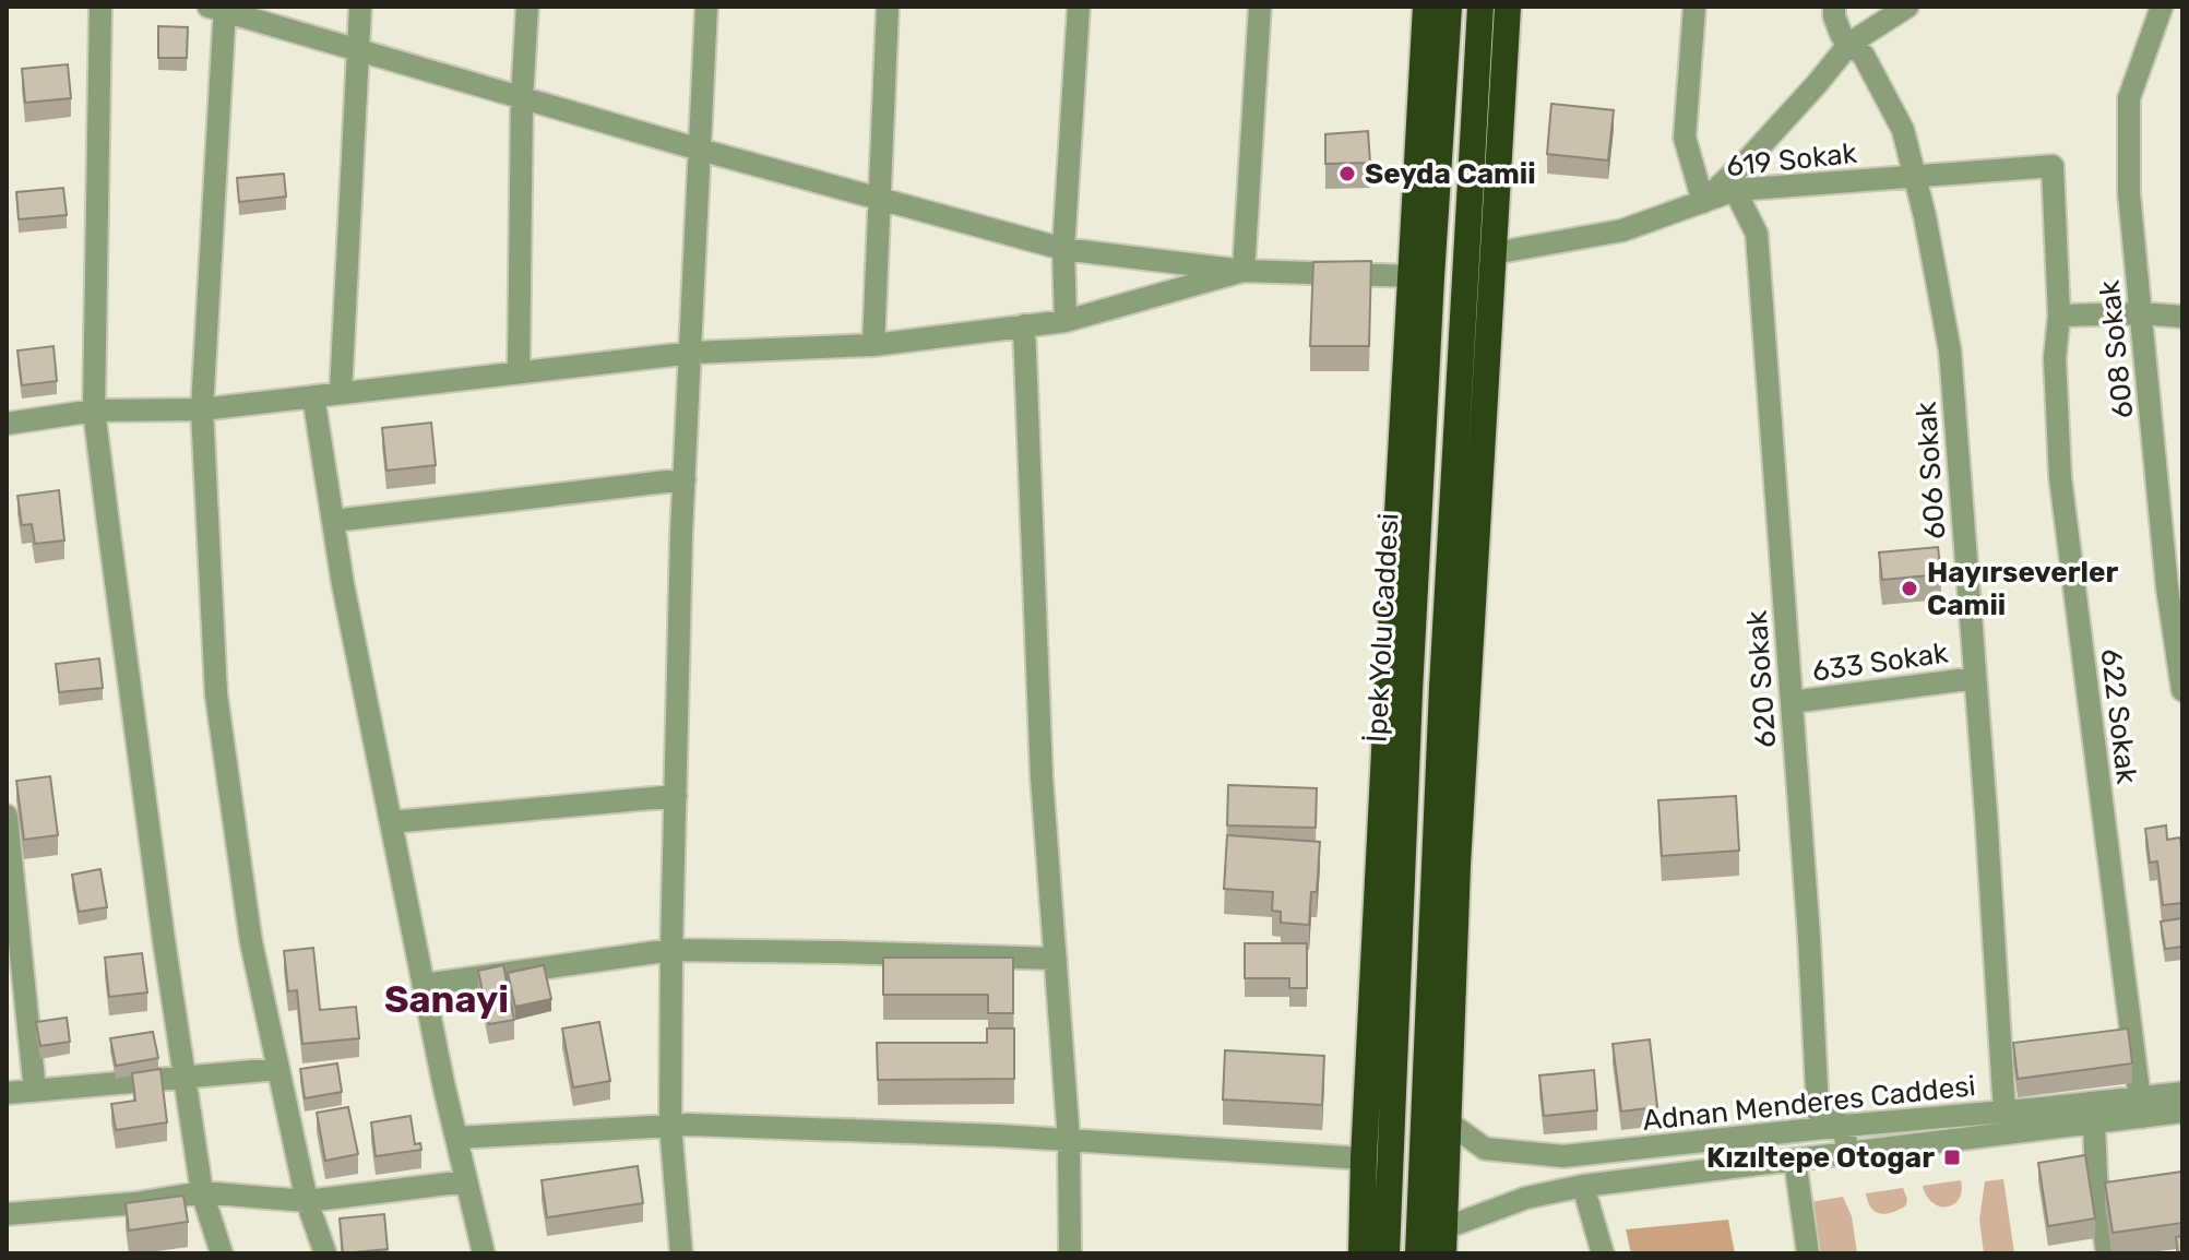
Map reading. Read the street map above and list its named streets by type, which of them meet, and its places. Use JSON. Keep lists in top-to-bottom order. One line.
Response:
{"streets":{"highway":["İpek Yolu Caddesi"],"street":["619 Sokak","608 Sokak","606 Sokak","633 Sokak","620 Sokak","622 Sokak","Adnan Menderes Caddesi"]},"crossings":[["619 Sokak","606 Sokak"],["619 Sokak","620 Sokak"],["619 Sokak","622 Sokak"],["606 Sokak","633 Sokak"],["606 Sokak","Adnan Menderes Caddesi"],["633 Sokak","620 Sokak"],["620 Sokak","Adnan Menderes Caddesi"],["622 Sokak","Adnan Menderes Caddesi"]],"districts":["Sanayi"],"places":{"other":["Seyda Camii","Hayırseverler Camii"],"transit":["Kızıltepe Otogar"]}}
